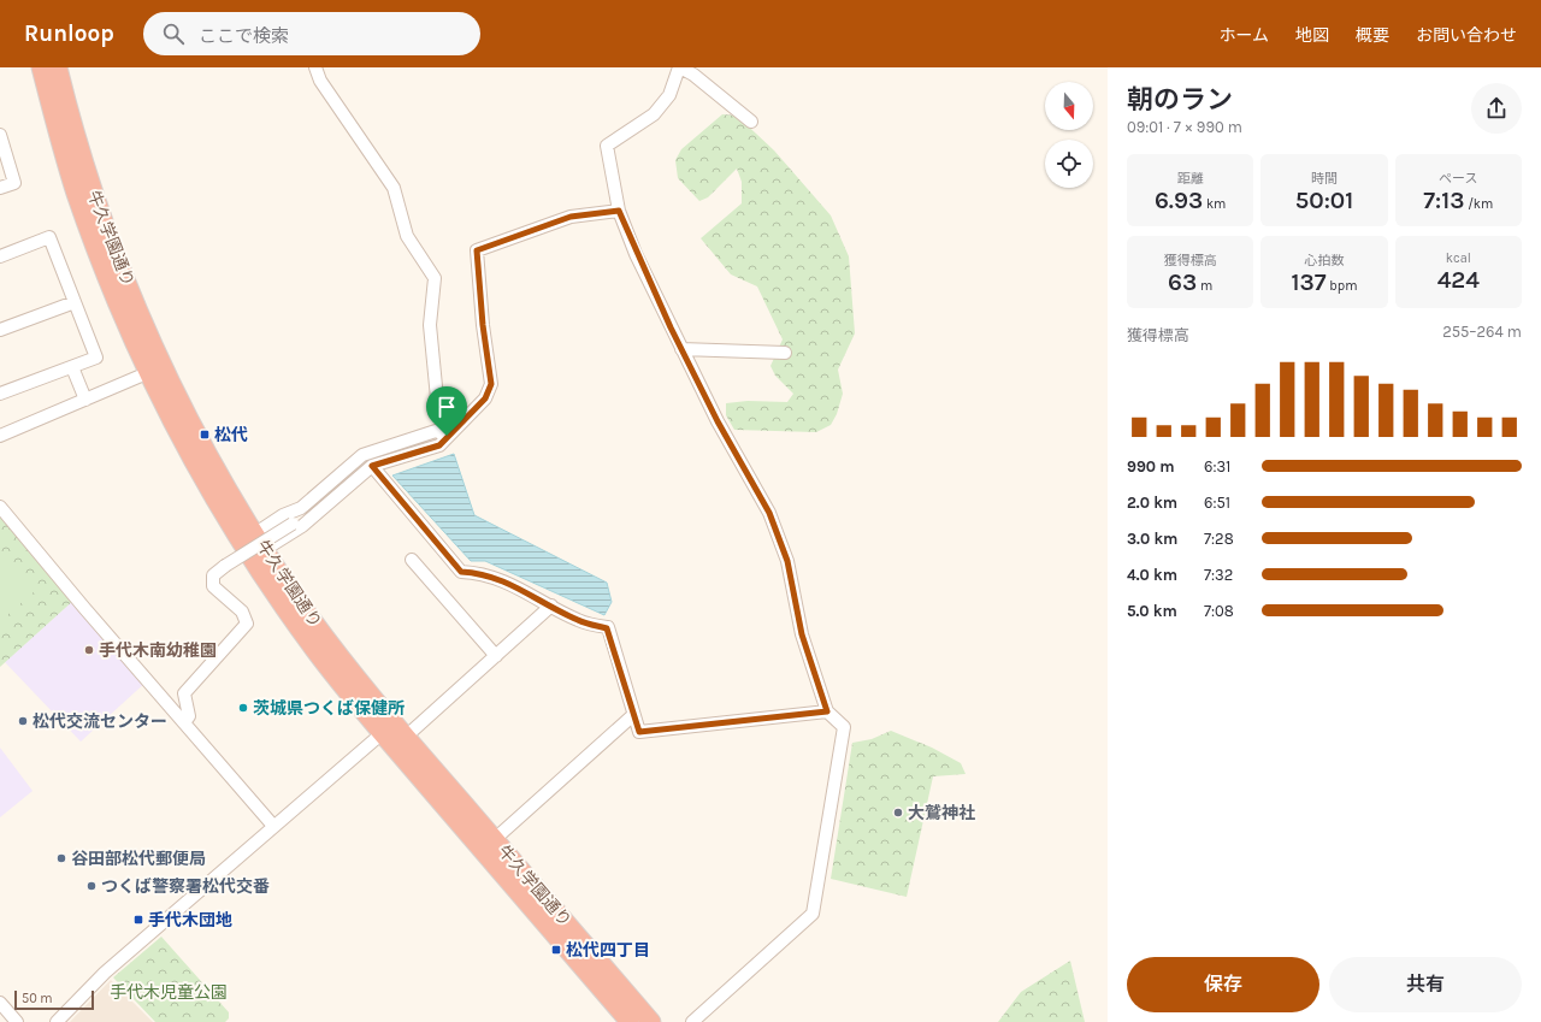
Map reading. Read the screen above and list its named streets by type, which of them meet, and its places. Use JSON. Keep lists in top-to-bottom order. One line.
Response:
{"streets":{"highway":["牛久学園通り"]},"parks":["手代木児童公園"],"places":{"transit":["松代","手代木団地","松代四丁目"],"other":["手代木南幼稚園","茨城県つくば保健所","松代交流センター","大鷲神社","谷田部松代郵便局","つくば警察署松代交番"]},"scale_bar":"50 m","north":"bottom","page":{"header":"Runloop","search":"ここで検索","nav":["ホーム","地図","概要","お問い合わせ"],"heading":["朝のラン","09:01 · 7 × 990 m"],"stats":[["距離","6.93 km"],["時間","50:01"],["ペース","7:13 /km"],["獲得標高","63 m"],["心拍数","137 bpm"],["kcal","424"]],"chart":["獲得標高","255–264 m"],"list":[{"name":"990 m","note":"6:31"},{"name":"2.0 km","note":"6:51"},{"name":"3.0 km","note":"7:28"},{"name":"4.0 km","note":"7:32"},{"name":"5.0 km","note":"7:08"}],"buttons":["保存","共有"],"scale":"50 m"}}
